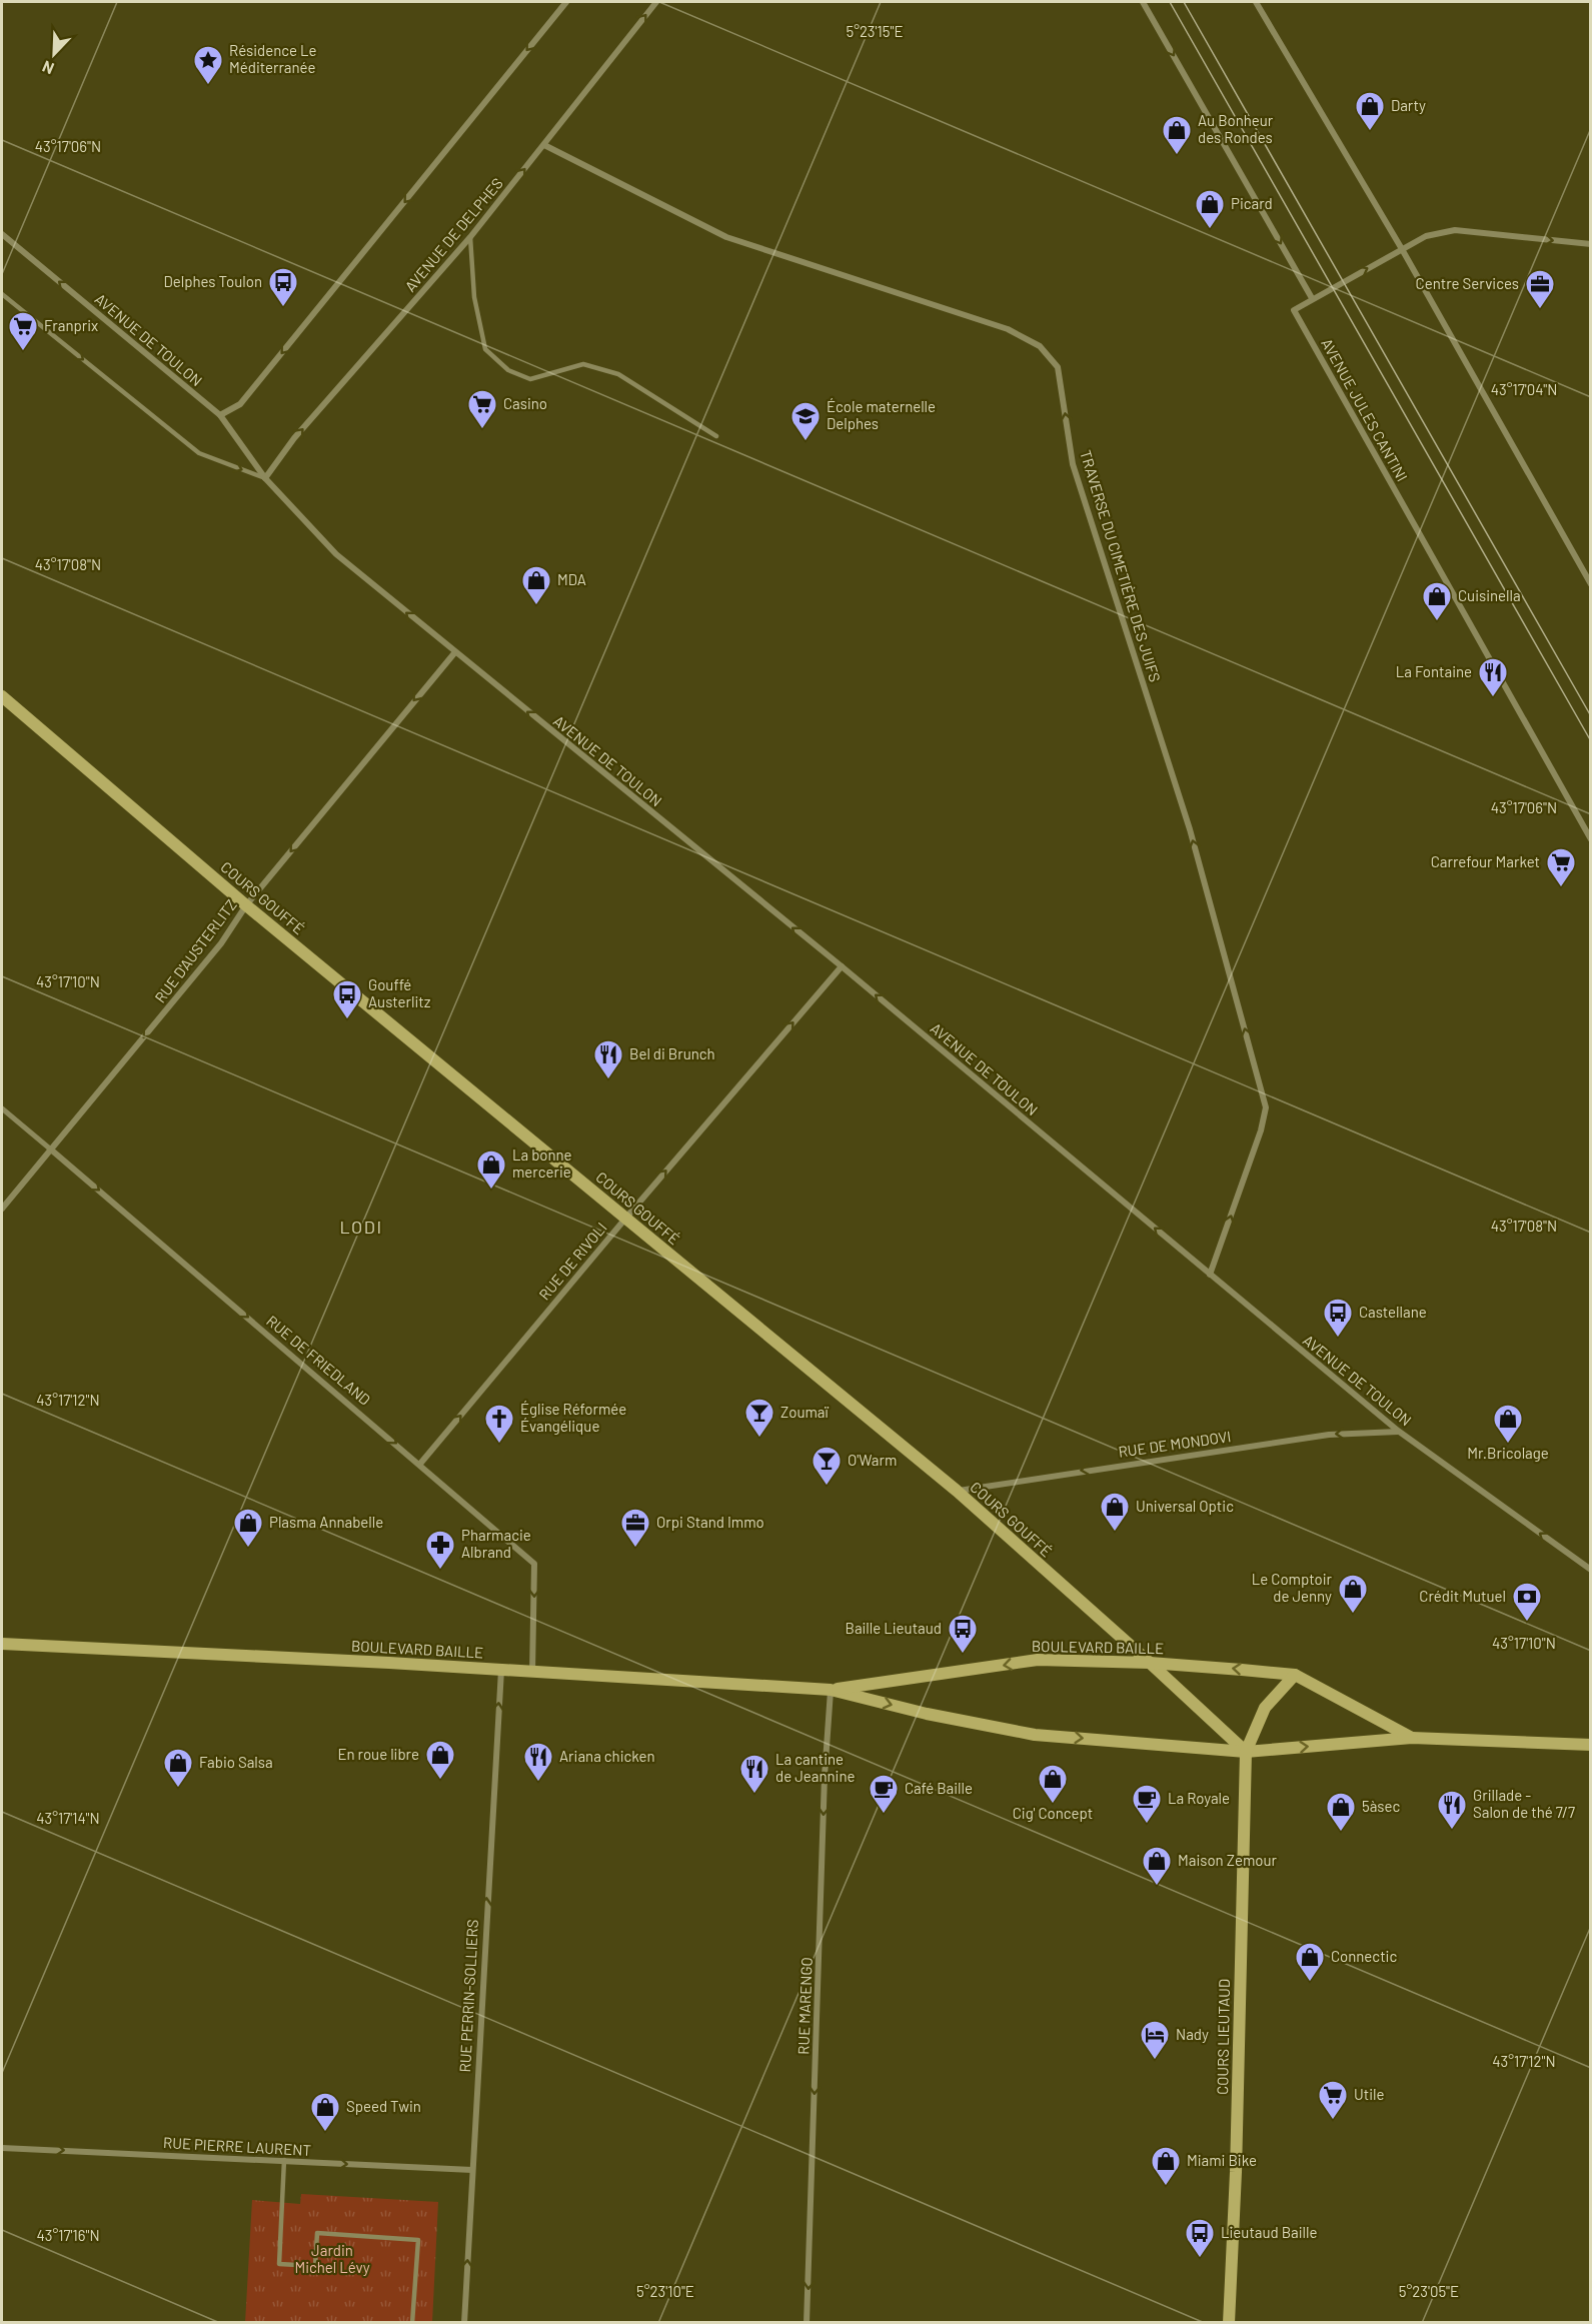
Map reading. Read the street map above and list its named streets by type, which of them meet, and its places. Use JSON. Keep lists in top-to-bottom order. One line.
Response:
{"streets":{"main road":["COURS GOUFFÉ","BOULEVARD BAILLE","COURS LIEUTAUD"],"street":["AVENUE DE DELPHES","AVENUE DE TOULON","AVENUE JULES CANTINI","TRAVERSE DU CIMETIÈRE DES JUIFS","RUE D'AUSTERLITZ","RUE DE RIVOLI","RUE DE FRIEDLAND","RUE DE MONDOVI","RUE PERRIN-SOLLIERS","RUE MARENGO","RUE PIERRE LAURENT"]},"crossings":[["AVENUE DE DELPHES","AVENUE DE TOULON"],["AVENUE DE DELPHES","TRAVERSE DU CIMETIÈRE DES JUIFS"],["AVENUE DE TOULON","TRAVERSE DU CIMETIÈRE DES JUIFS"],["AVENUE DE TOULON","RUE D'AUSTERLITZ"],["AVENUE DE TOULON","RUE DE RIVOLI"],["AVENUE DE TOULON","RUE DE MONDOVI"],["COURS GOUFFÉ","RUE D'AUSTERLITZ"],["COURS GOUFFÉ","RUE DE RIVOLI"],["COURS GOUFFÉ","RUE DE MONDOVI"],["COURS GOUFFÉ","BOULEVARD BAILLE"],["COURS GOUFFÉ","COURS LIEUTAUD"],["RUE D'AUSTERLITZ","RUE DE FRIEDLAND"],["RUE DE RIVOLI","RUE DE FRIEDLAND"],["RUE DE FRIEDLAND","BOULEVARD BAILLE"],["BOULEVARD BAILLE","RUE PERRIN-SOLLIERS"],["BOULEVARD BAILLE","RUE MARENGO"],["BOULEVARD BAILLE","COURS LIEUTAUD"],["RUE PERRIN-SOLLIERS","RUE PIERRE LAURENT"]],"one_way":["AVENUE DE DELPHES","TRAVERSE DU CIMETIÈRE DES JUIFS","RUE D'AUSTERLITZ","RUE DE RIVOLI","RUE DE FRIEDLAND","RUE DE MONDOVI","RUE PERRIN-SOLLIERS","RUE MARENGO","RUE PIERRE LAURENT"],"districts":["LODI"],"parks":["Jardin Michel Lévy"],"places":{"place":["Résidence Le Méditerranée"],"shop":["Darty","Au Bonheur des Rondes","Picard","MDA","Cuisinella","La bonne mercerie","Mr.Bricolage","Universal Optic","Plasma Annabelle","Le Comptoir de Jenny","En roue libre","Fabio Salsa","Cig' Concept","5àsec","Maison Zemour","Connectic","Speed Twin","Miami Bike"],"bus stop":["Delphes Toulon","Gouffé Austerlitz","Castellane","Baille Lieutaud","Lieutaud Baille"],"office":["Centre Services","Orpi Stand Immo"],"supermarket":["Franprix","Casino","Carrefour Market","Utile"],"school or university":["École maternelle Delphes"],"restaurant":["La Fontaine","Bel di Brunch","Ariana chicken","La cantine de Jeannine","Grillade - Salon de thé 7/7"],"bar":["Zoumaï","O'Warm"],"church":["Église Réformée Évangélique"],"pharmacy":["Pharmacie Albrand"],"bank":["Crédit Mutuel"],"cafe":["Café Baille","La Royale"],"hotel":["Nady"]},"north":"bottom left","coordinates":["5°23'15\"E","43°17'06\"N","43°17'04\"N","43°17'08\"N","43°17'10\"N","43°17'12\"N","43°17'14\"N","43°17'16\"N","5°23'10\"E","5°23'05\"E"]}
